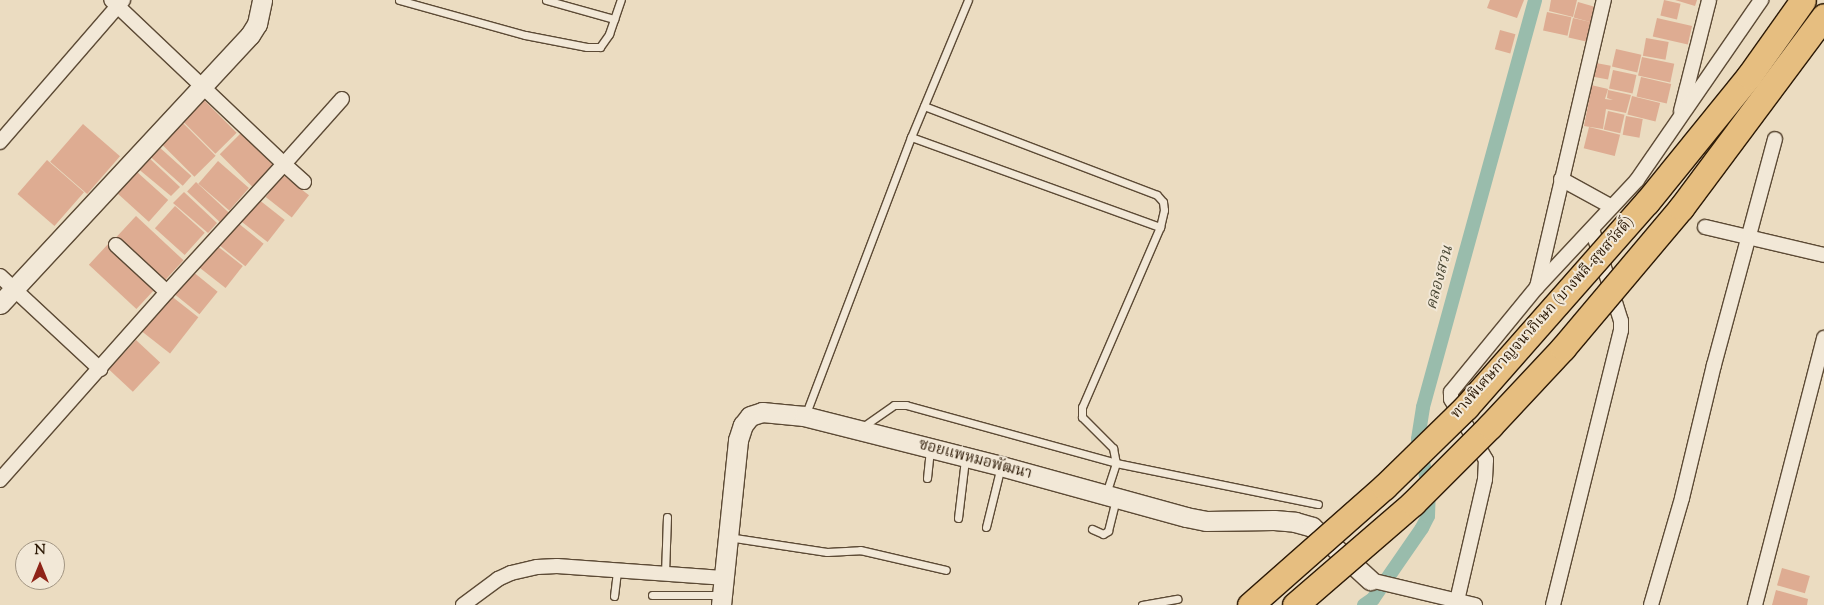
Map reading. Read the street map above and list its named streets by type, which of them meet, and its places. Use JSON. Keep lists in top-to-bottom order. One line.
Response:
{"streets":{"highway":["ทางพิเศษกาญจนาภิเษก (บางพลี-สุขสวัสดิ์)"],"street":["ซอยแพหมอพัฒนา"]},"water":["คลองสวน"],"north":"top"}
